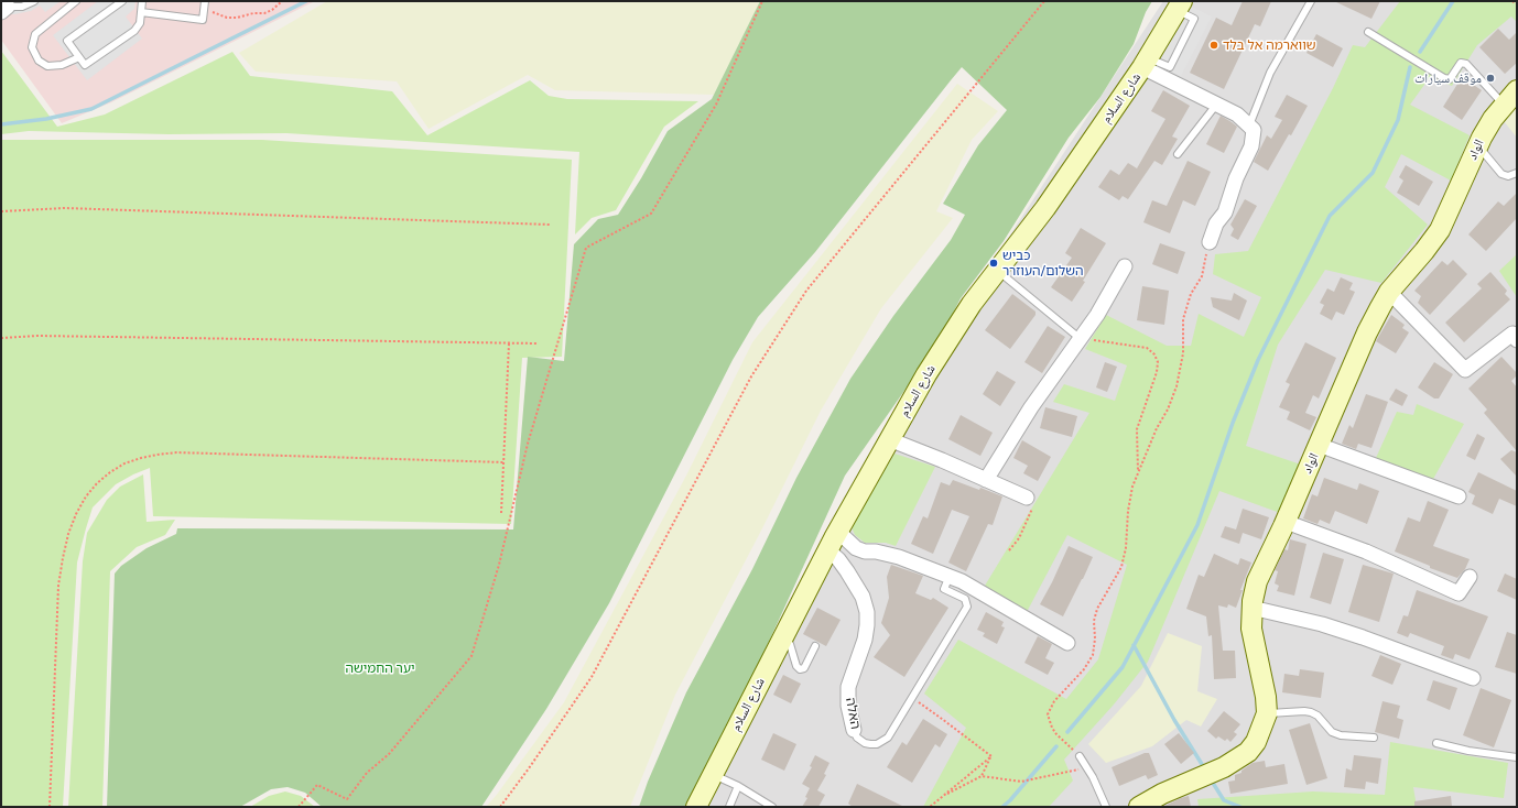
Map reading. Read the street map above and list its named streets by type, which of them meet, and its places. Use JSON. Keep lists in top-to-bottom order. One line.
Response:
{"streets":{"main road":["شارع السلام","الواد"],"street":["האלה"]},"crossings":[["شارع السلام","האלה"]],"parks":["יער החמישה"],"places":["שווארמה אל בלד","موقف سيارات","כביש השלום/העוזרר"]}
